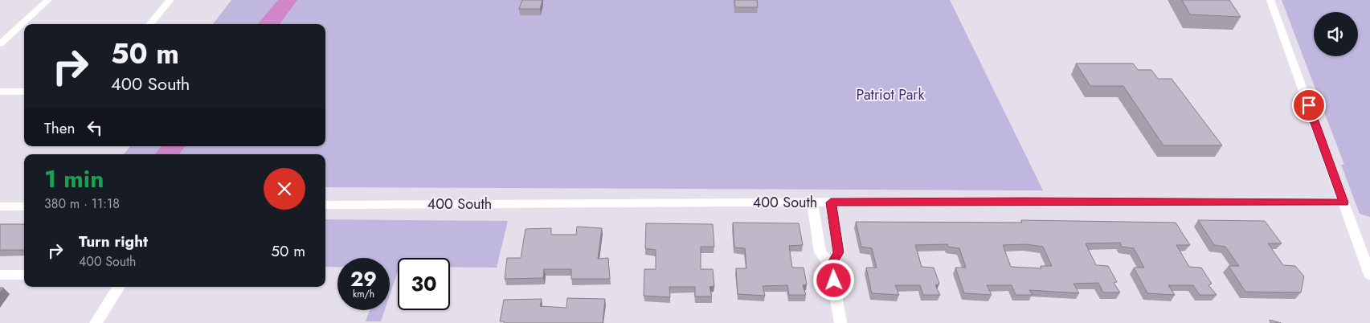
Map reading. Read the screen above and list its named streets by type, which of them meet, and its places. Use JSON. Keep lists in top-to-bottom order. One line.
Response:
{"streets":{"street":["400 South"]},"parks":["Patriot Park"],"page":{"turn":["50 m","400 South"],"then":"Then","heading":["1 min","380 m · 11:18"],"list":[{"name":"Turn right","note":"400 South","value":"50 m"}],"speed":"29 km/h","limit":"30"}}
